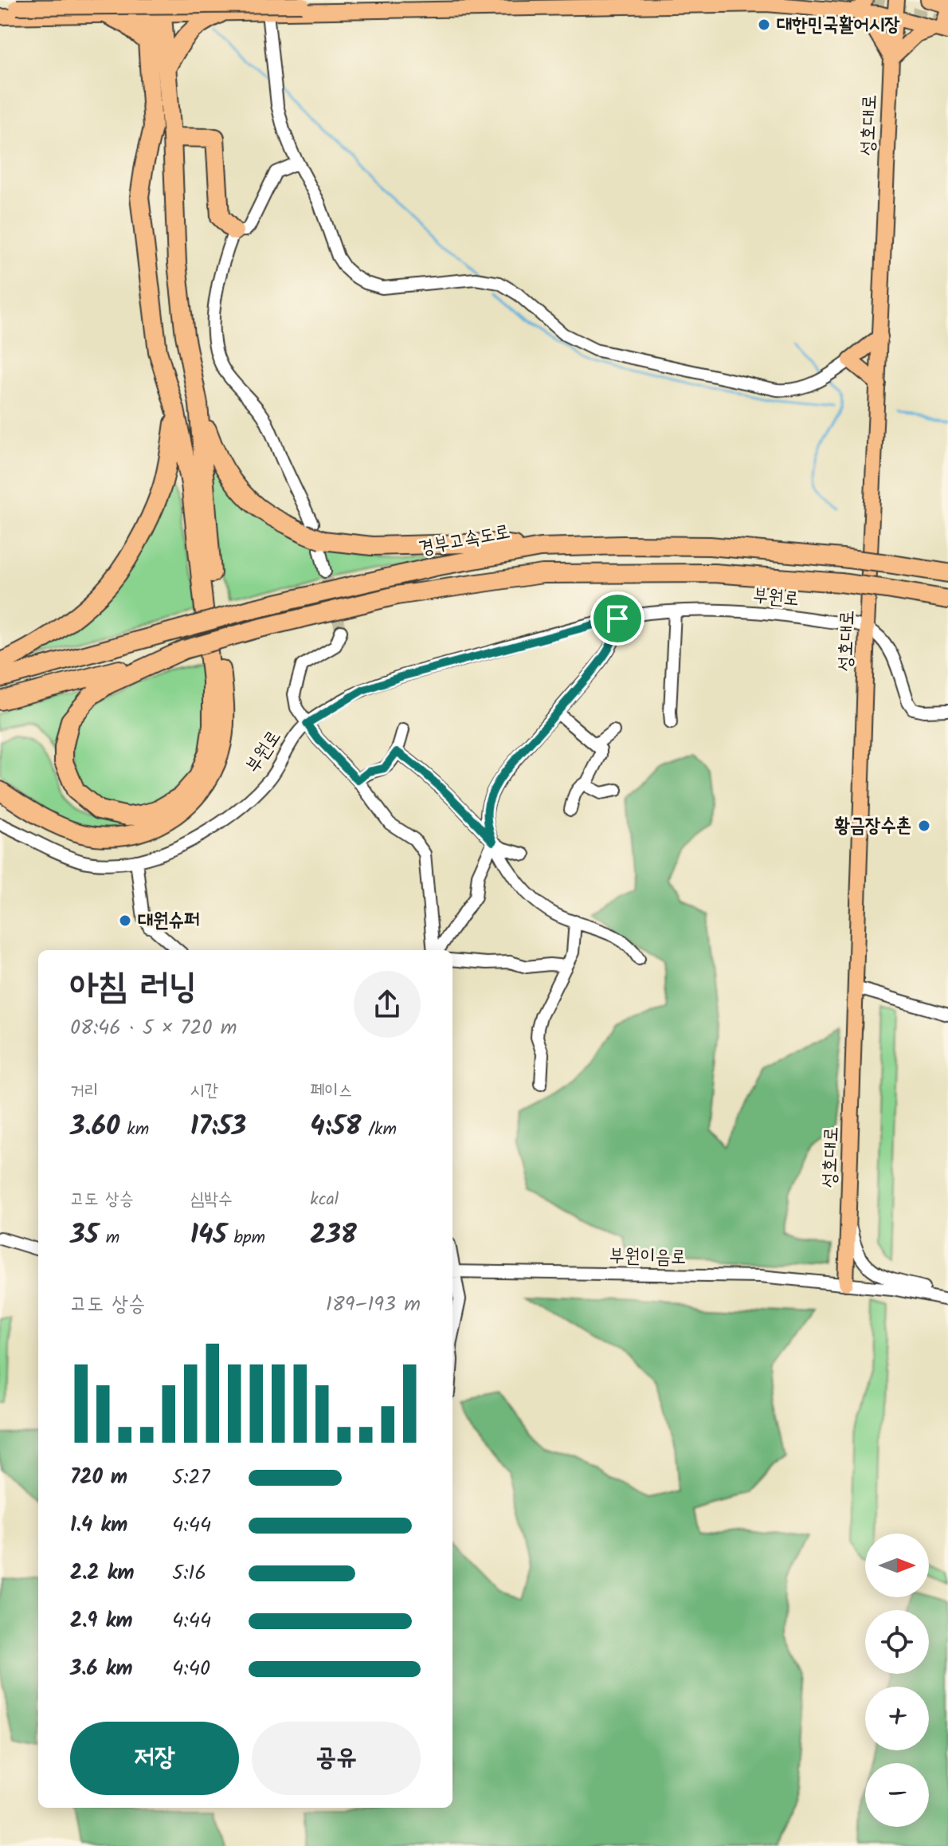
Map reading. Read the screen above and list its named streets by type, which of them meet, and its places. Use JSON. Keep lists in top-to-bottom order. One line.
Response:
{"streets":{"highway":["경부고속도로"],"main road":["성호대로"],"street":["부원로","부원이음로"]},"crossings":[["성호대로","부원로"],["성호대로","부원이음로"]],"places":["대한민국활어시장","황금장수촌","대원슈퍼"],"north":"right","page":{"heading":["아침 러닝","08:46 · 5 × 720 m"],"stats":[["거리","3.60 km"],["시간","17:53"],["페이스","4:58 /km"],["고도 상승","35 m"],["심박수","145 bpm"],["kcal","238"]],"chart":["고도 상승","189–193 m"],"list":[{"name":"720 m","note":"5:27"},{"name":"1.4 km","note":"4:44"},{"name":"2.2 km","note":"5:16"},{"name":"2.9 km","note":"4:44"},{"name":"3.6 km","note":"4:40"}],"map_buttons":["+","−"],"buttons":["저장","공유"]}}
